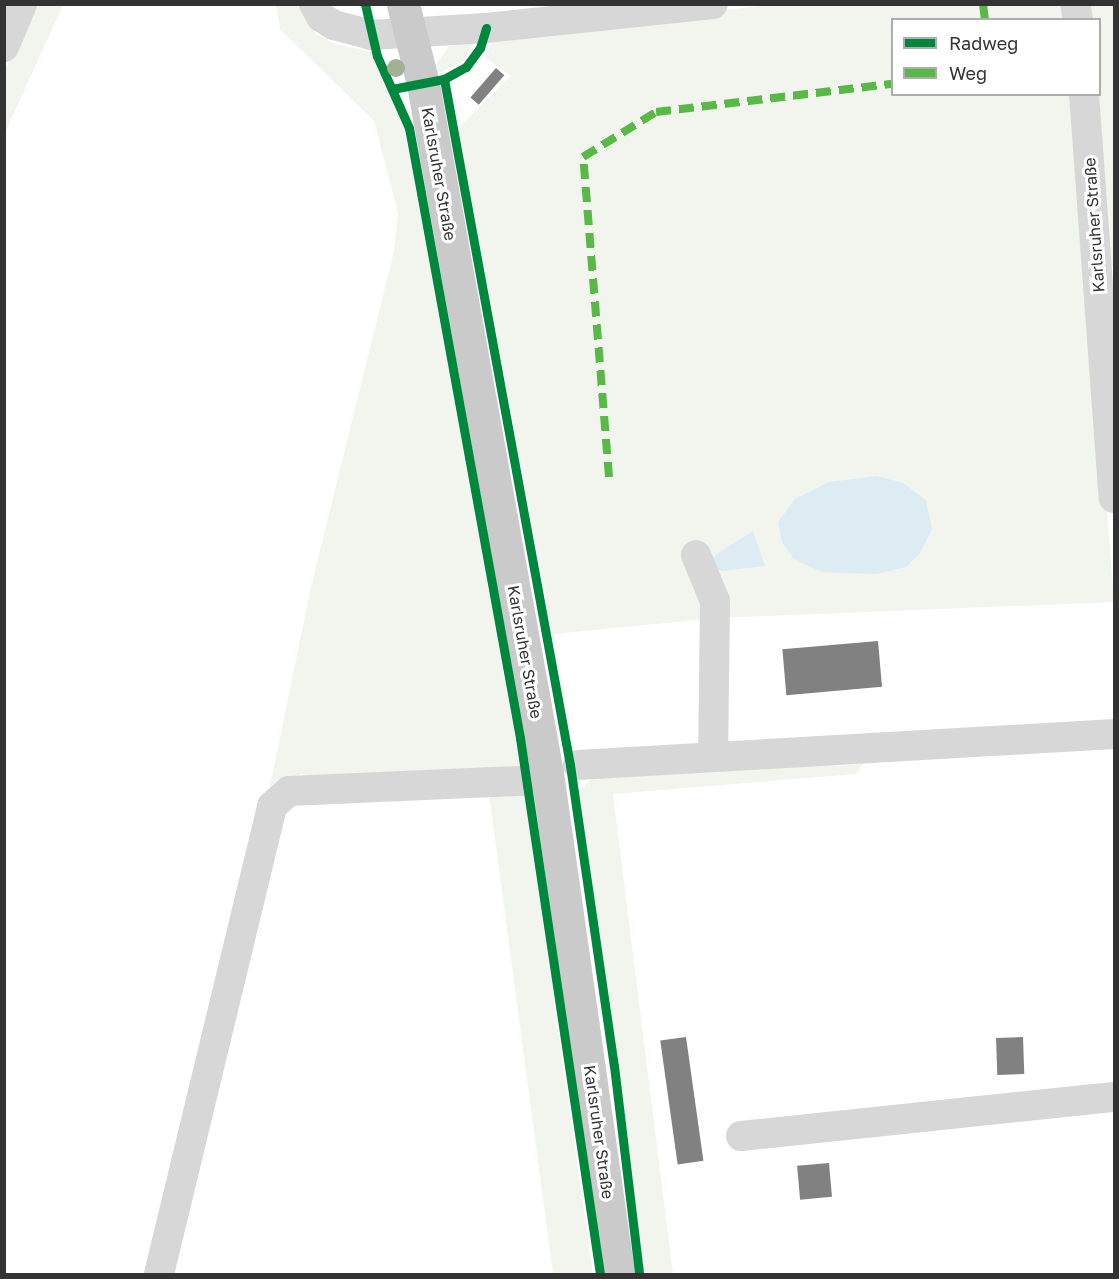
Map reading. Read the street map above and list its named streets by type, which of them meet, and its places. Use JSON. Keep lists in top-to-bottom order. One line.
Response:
{"streets":{"main road":["Karlsruher Straße"]},"legend":["Radweg","Weg"]}
